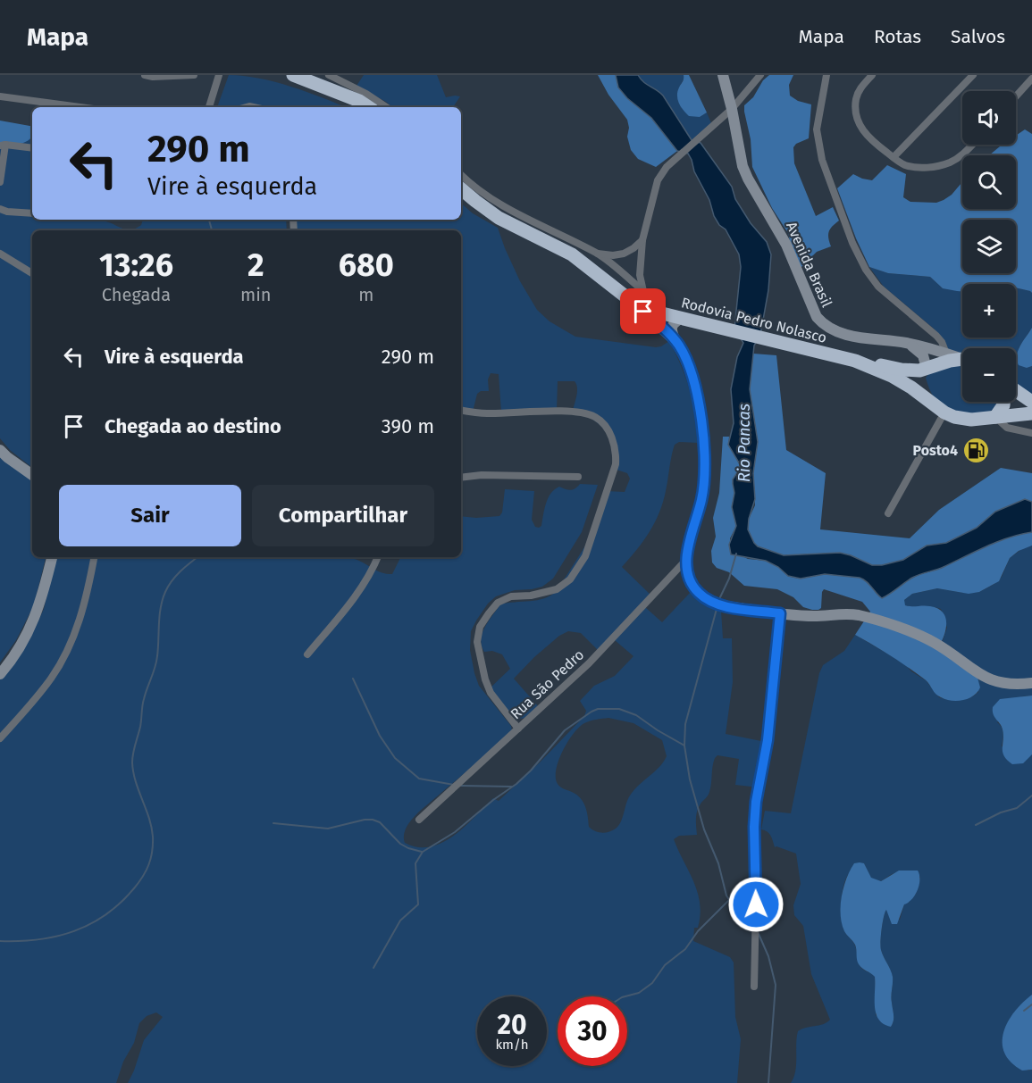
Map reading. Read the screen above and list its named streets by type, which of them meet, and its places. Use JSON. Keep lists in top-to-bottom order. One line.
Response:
{"streets":{"highway":["Rodovia Pedro Nolasco"],"street":["Avenida Brasil","Rua São Pedro"]},"water":["Rio Pancas"],"places":{"fuel station":["Posto4"]},"page":{"header":"Mapa","nav":["Mapa","Rotas","Salvos"],"map_buttons":["+","−"],"turn":["290 m","Vire à esquerda"],"eta":["13:26","Chegada","2","min","680","m"],"list":[{"name":"Vire à esquerda","value":"290 m"},{"name":"Chegada ao destino","value":"390 m"}],"buttons":["Sair","Compartilhar"],"speed":"20 km/h","limit":"30"}}
